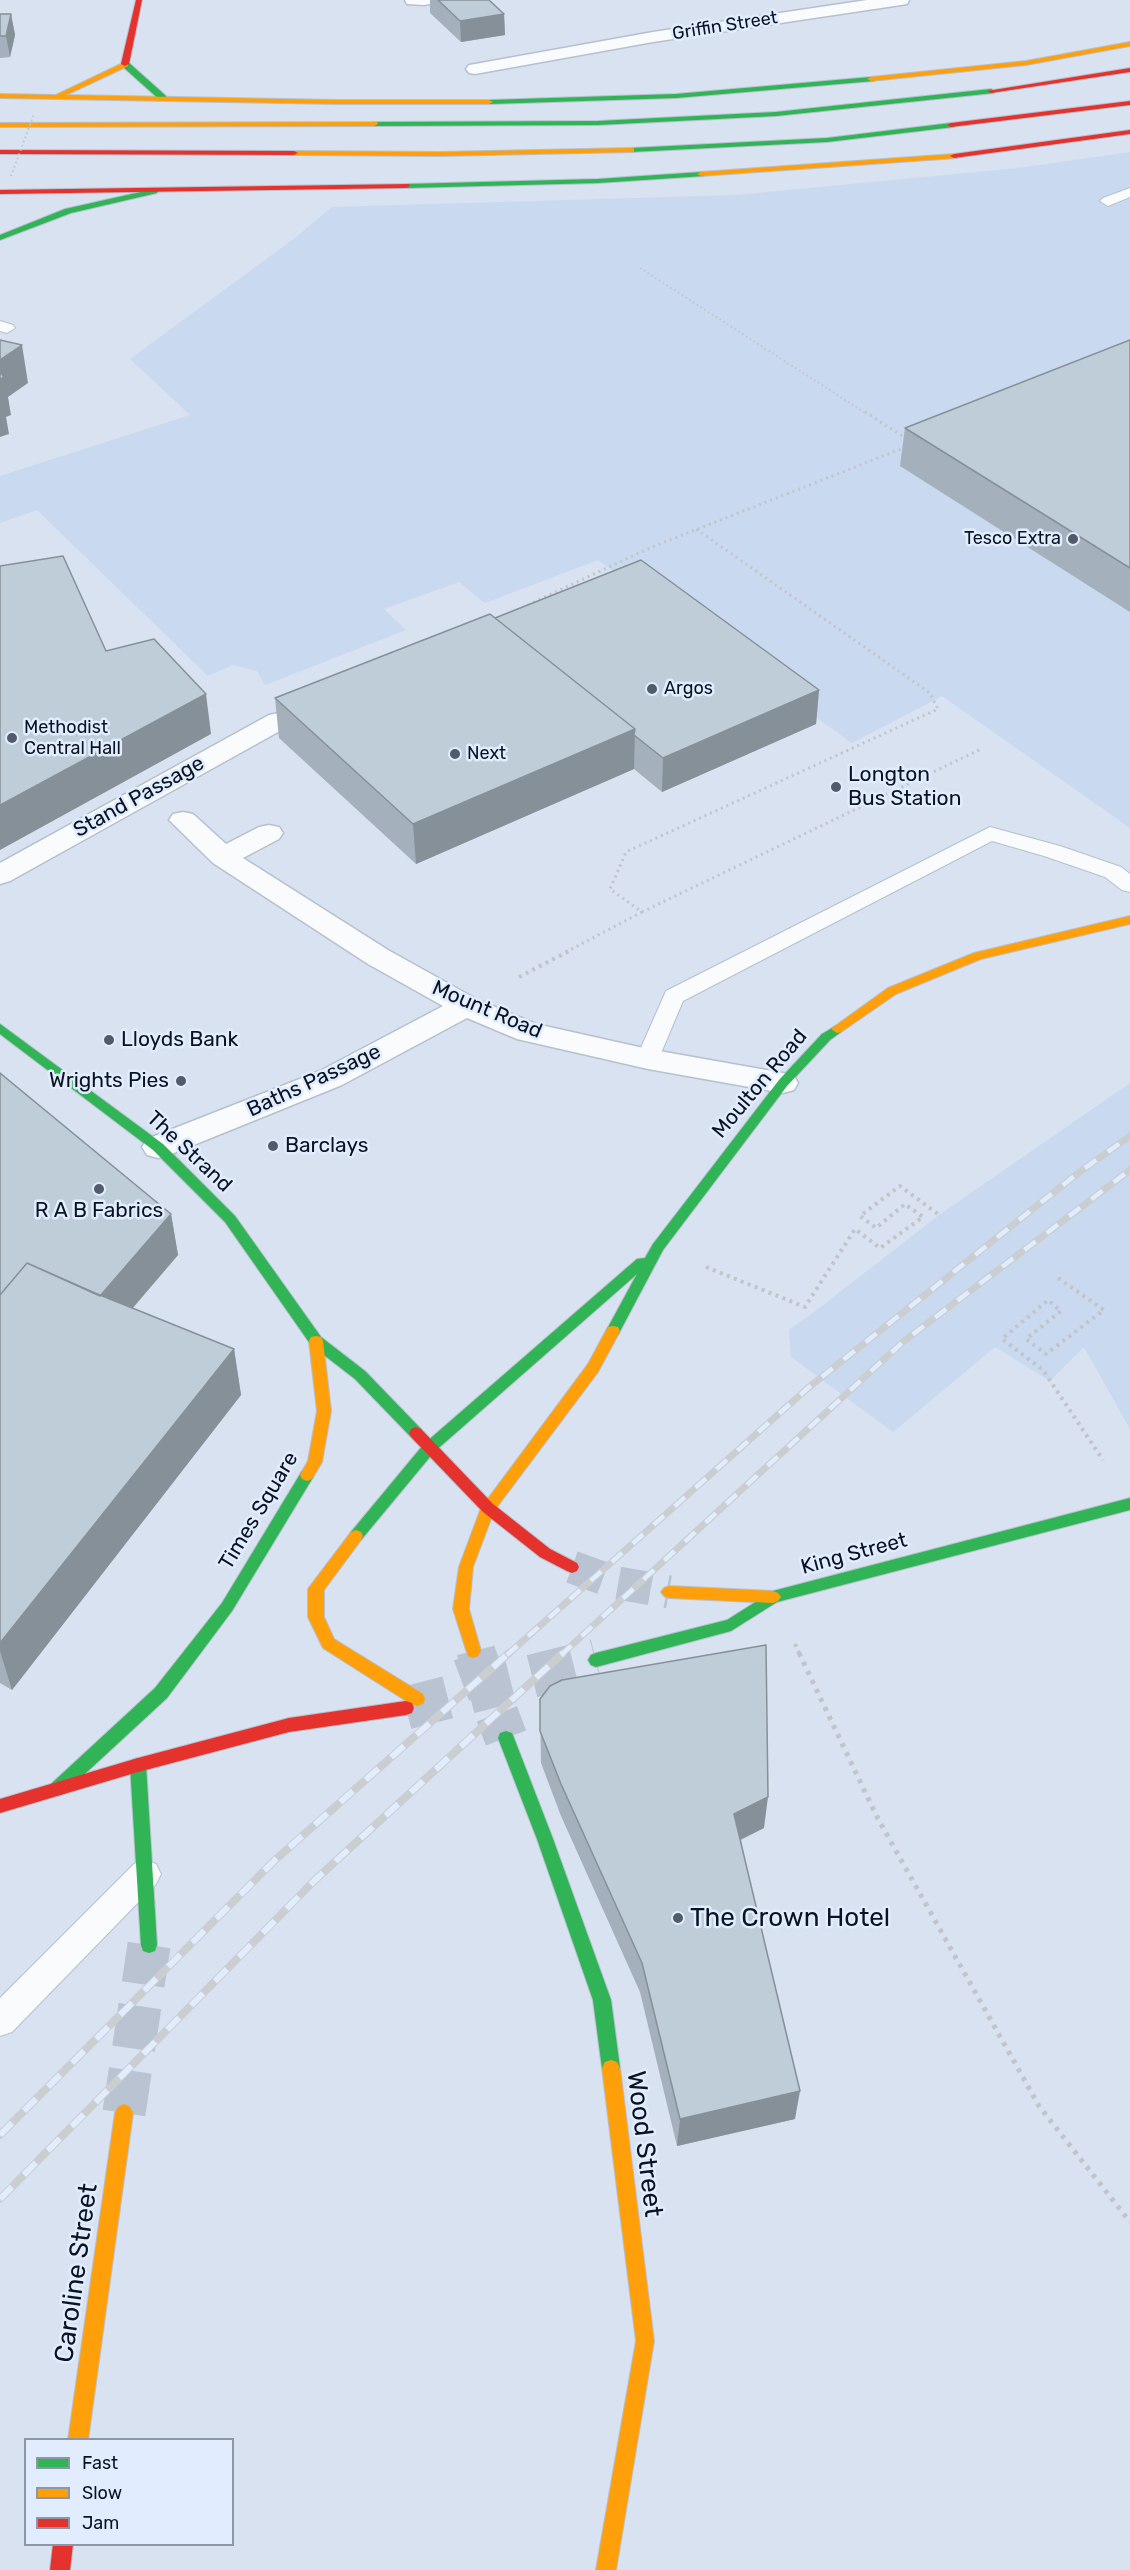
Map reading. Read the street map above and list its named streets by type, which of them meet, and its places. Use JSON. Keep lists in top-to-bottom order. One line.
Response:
{"streets":{"main road":["Moulton Road","The Strand","Times Square","King Street","Wood Street","Caroline Street"],"street":["Griffin Street","Stand Passage","Mount Road","Baths Passage"]},"crossings":[["Mount Road","Baths Passage"],["Mount Road","Moulton Road"],["Baths Passage","The Strand"],["The Strand","Times Square"]],"places":["Tesco Extra","Argos","Methodist Central Hall","Next","Longton Bus Station","Lloyds Bank","Wrights Pies","Barclays","R A B Fabrics","The Crown Hotel"],"legend":["Fast","Slow","Jam"]}
